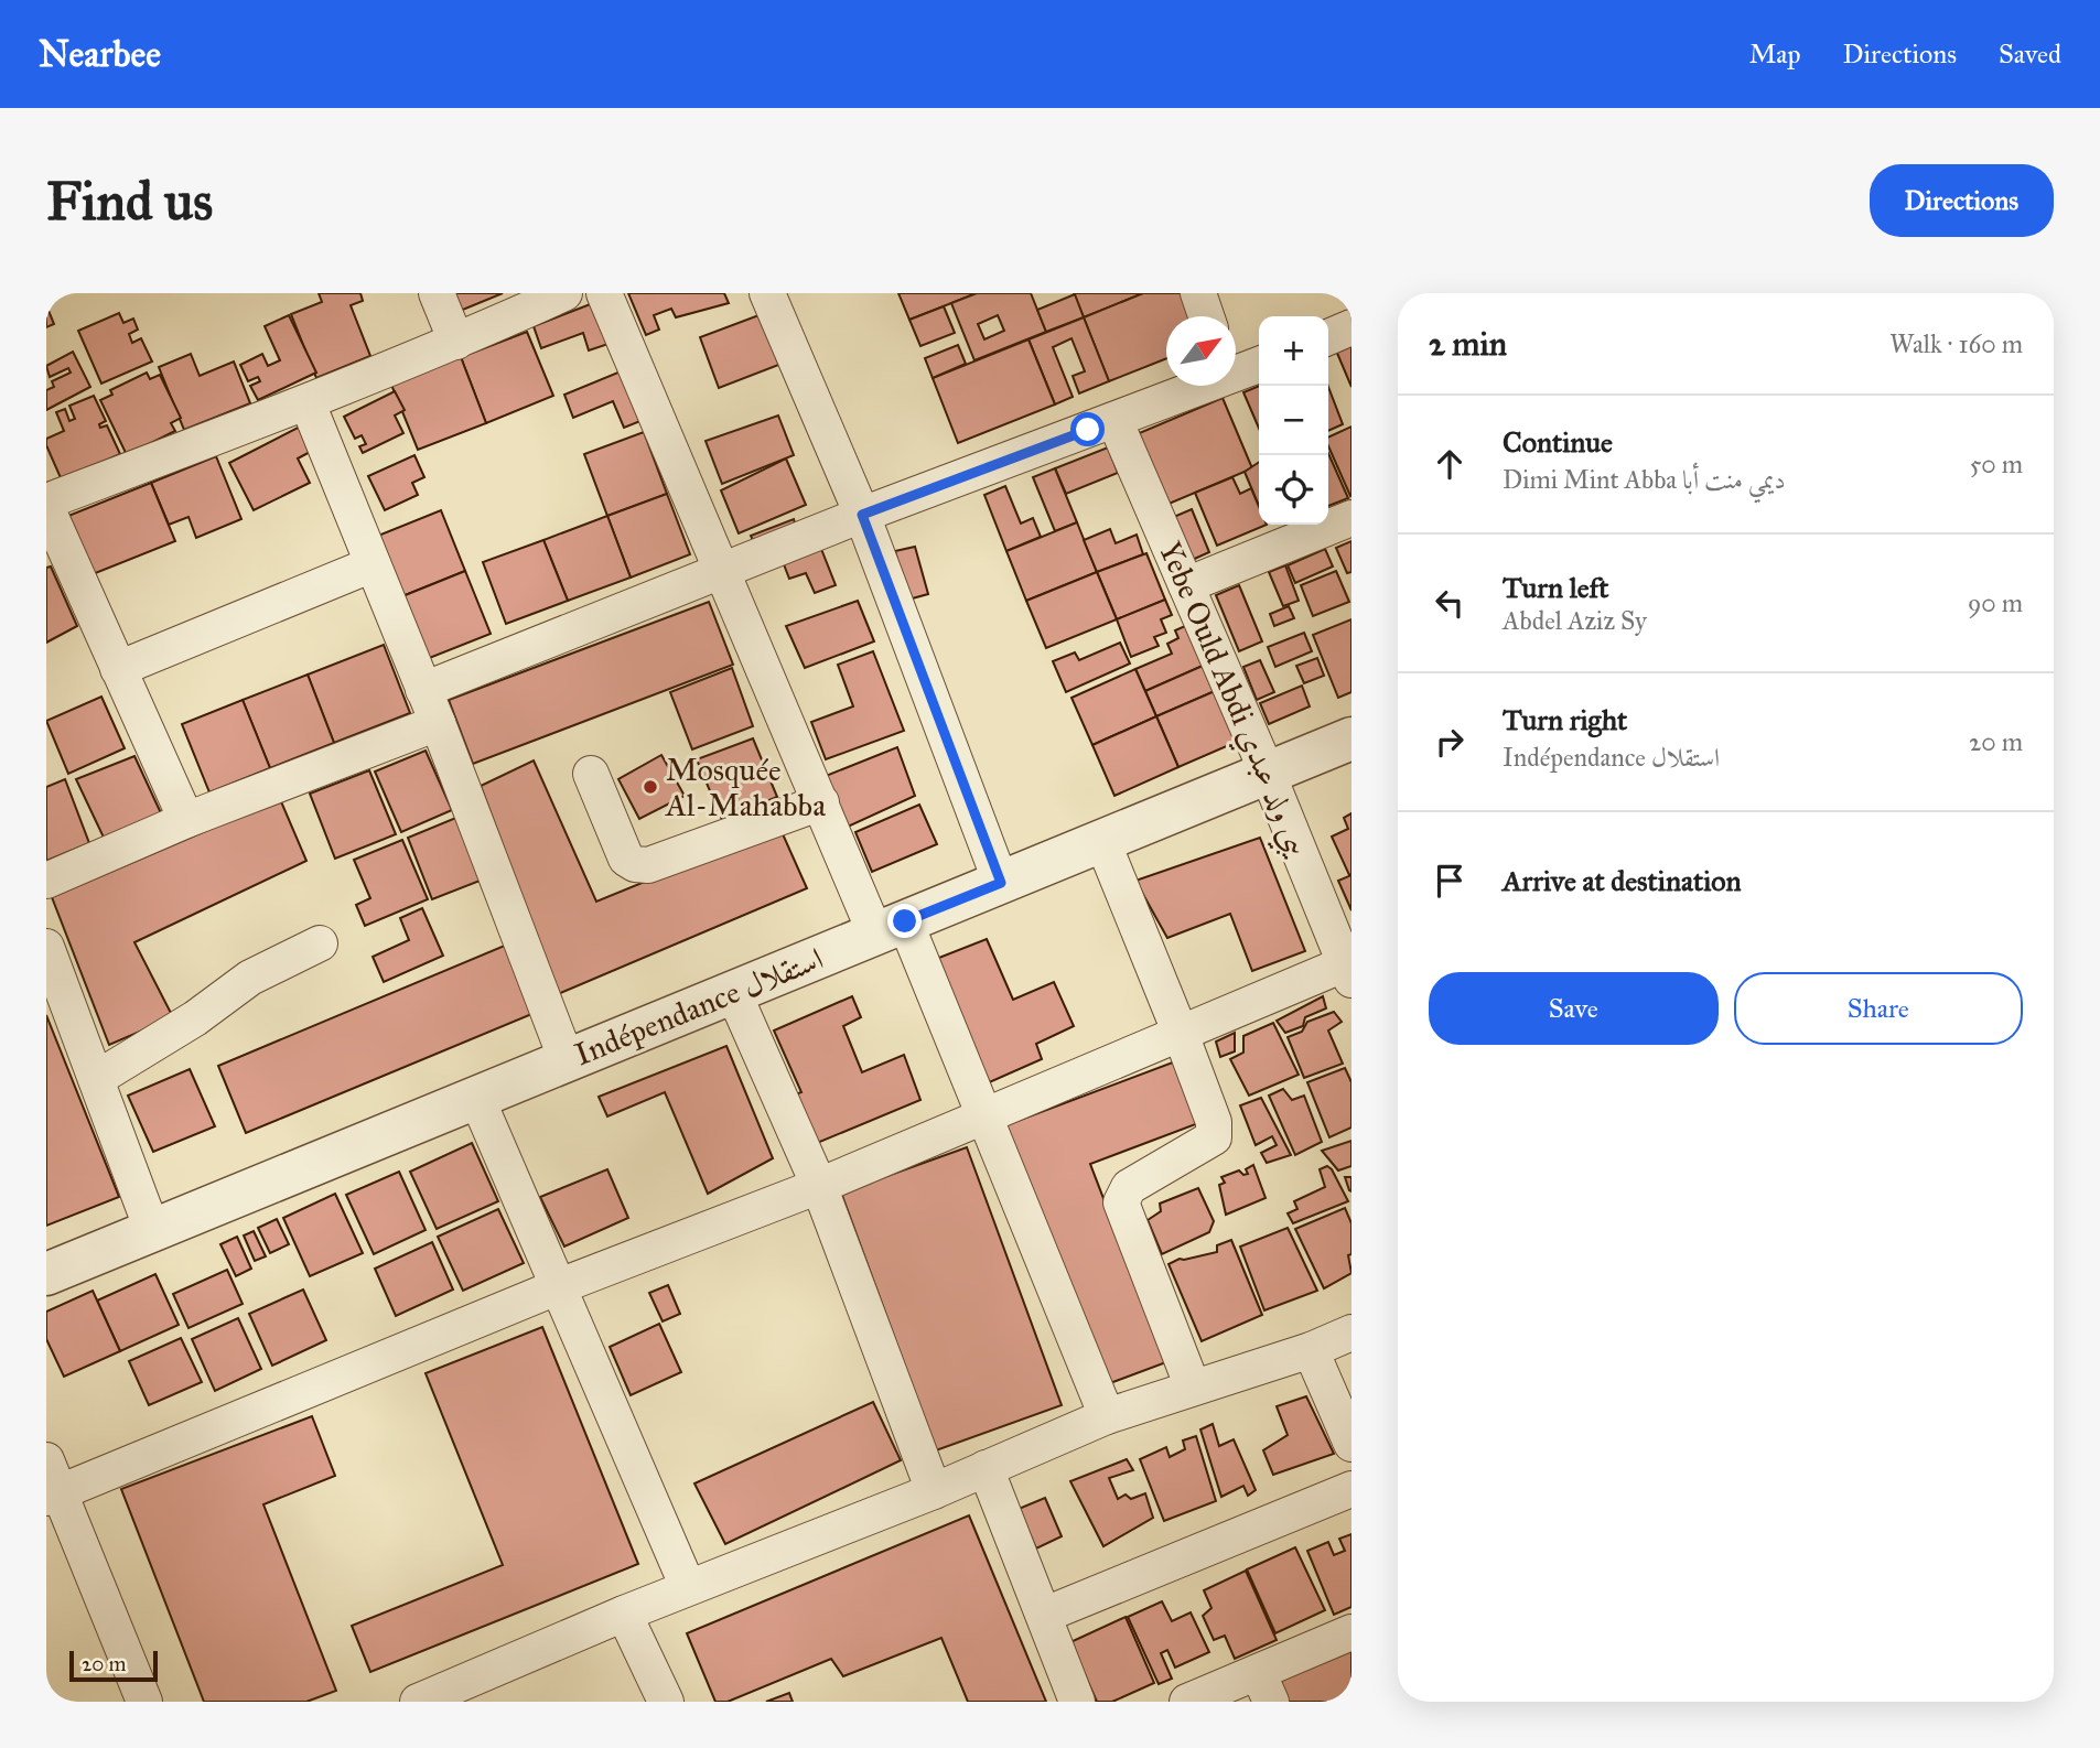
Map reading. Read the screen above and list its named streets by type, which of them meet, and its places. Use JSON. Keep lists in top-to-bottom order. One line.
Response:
{"streets":{"street":["Yebe Ould Abdi يبي ولد عبدي","Indépendance استقلال"]},"crossings":[["Yebe Ould Abdi يبي ولد عبدي","Indépendance استقلال"]],"places":["Mosquée Al-Mahabba"],"scale_bar":"20 m","north":"top right","page":{"header":"Nearbee","nav":["Map","Directions","Saved"],"buttons":["Directions",["Save","Share"]],"title":"Find us","heading":["2 min","Walk · 160 m"],"map_buttons":["+","−"],"list":[["Continue","Dimi Mint Abba ديمي منت أبا","50 m"],["Turn left","Abdel Aziz Sy","90 m"],["Turn right","Indépendance استقلال","20 m"],"Arrive at destination"],"scale":"20 m"}}
